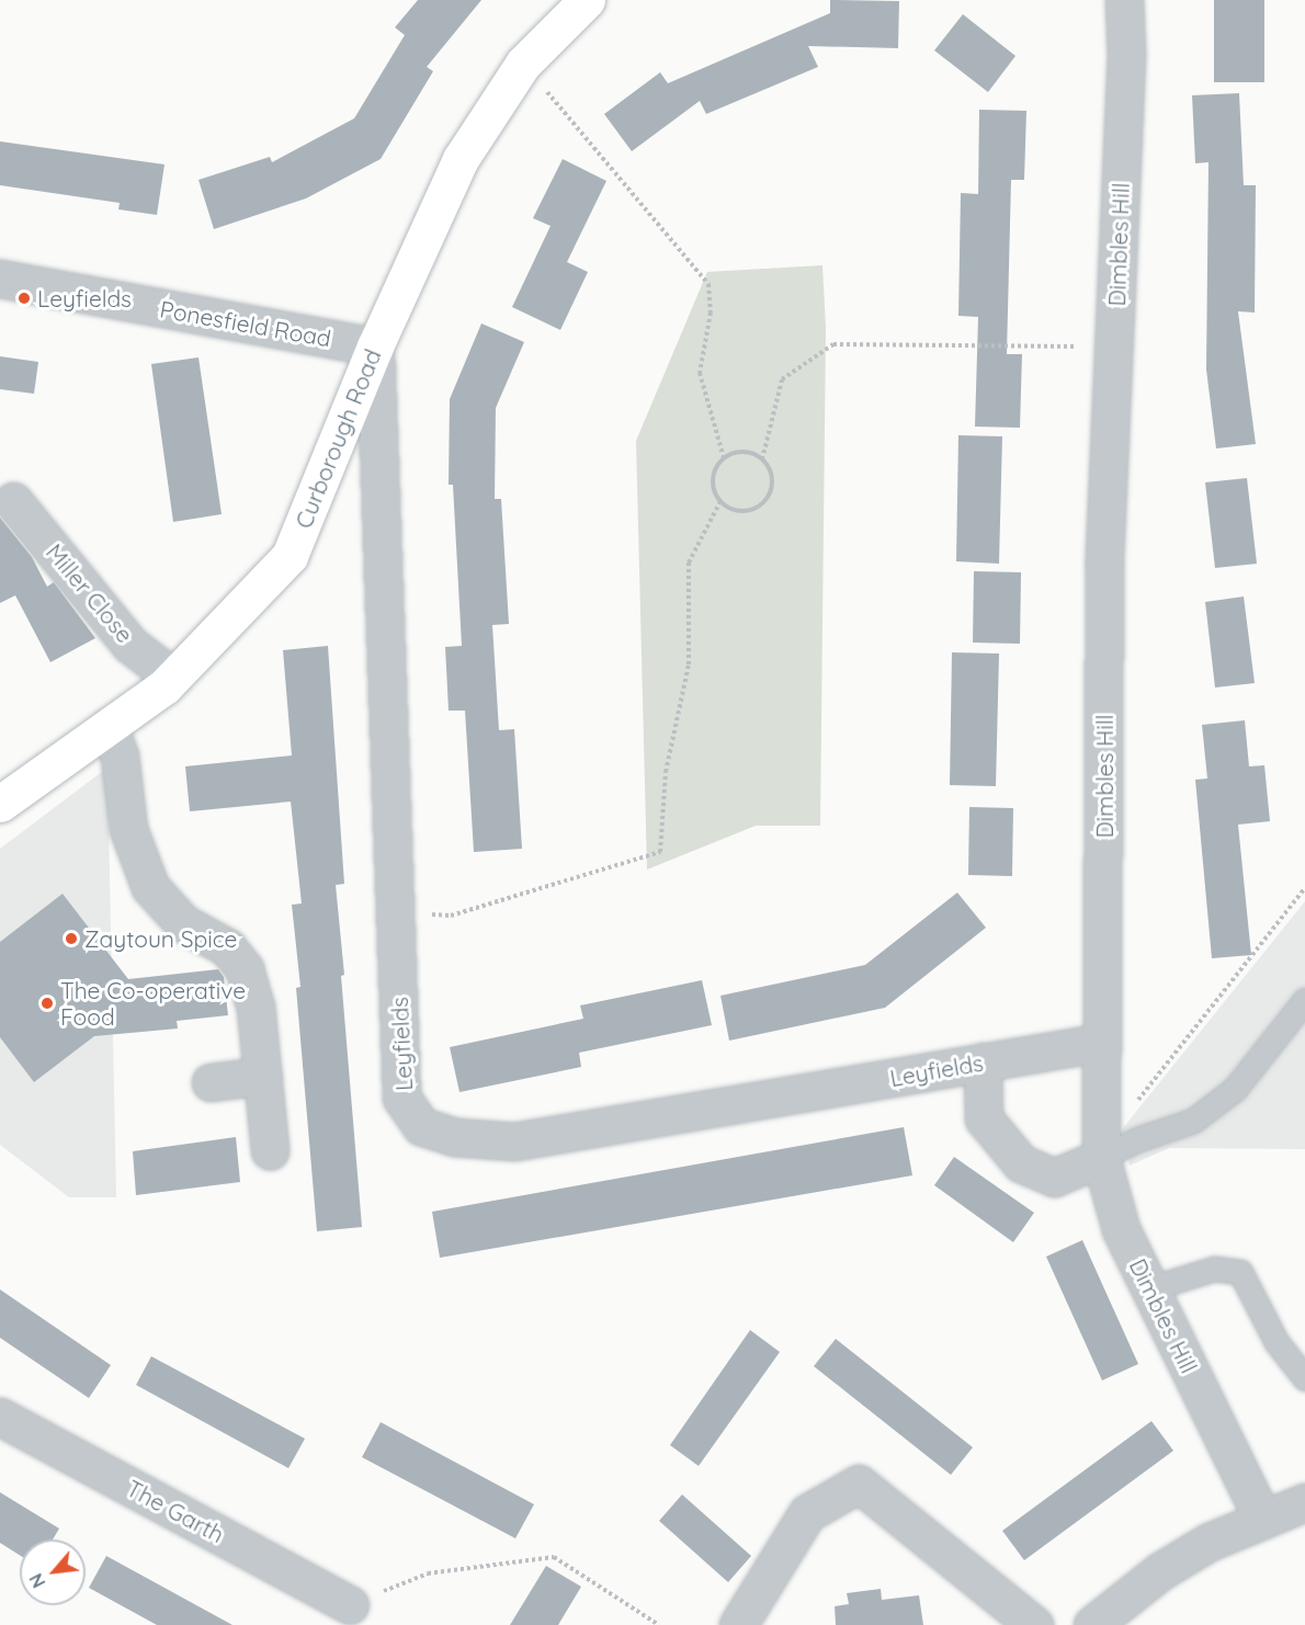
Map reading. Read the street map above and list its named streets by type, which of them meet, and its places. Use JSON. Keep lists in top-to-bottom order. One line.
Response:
{"streets":{"street":["Dimbles Hill","Ponesfield Road","Curborough Road","Miller Close","Leyfields","The Garth"]},"crossings":[["Dimbles Hill","Leyfields"],["Ponesfield Road","Curborough Road"],["Ponesfield Road","Leyfields"],["Curborough Road","Miller Close"],["Curborough Road","Leyfields"]],"places":["Leyfields","Zaytoun Spice","The Co-operative Food"],"north":"bottom left"}
